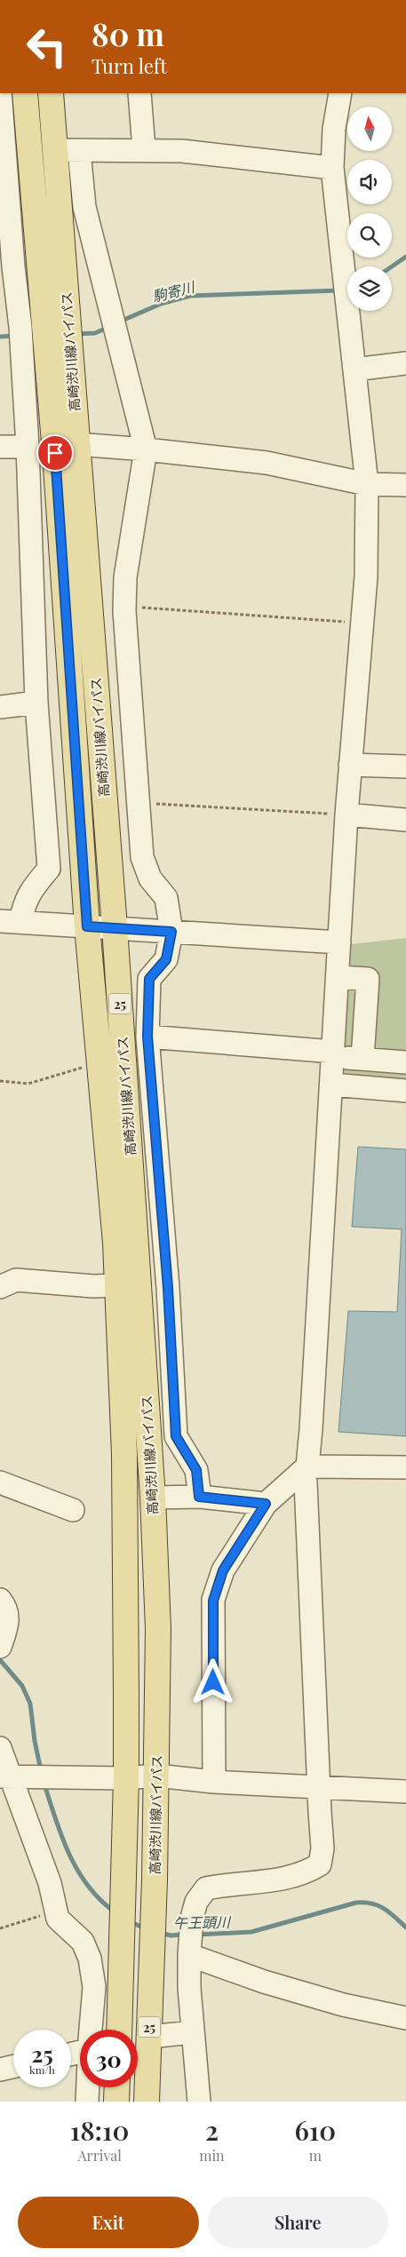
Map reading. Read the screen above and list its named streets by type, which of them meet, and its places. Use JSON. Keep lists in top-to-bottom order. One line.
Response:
{"streets":{"main road":["高崎渋川線バイパス","25"]},"water":["駒寄川","午王頭川"],"north":"top","page":{"turn":["80 m","Turn left"],"speed":"25 km/h","limit":"30","eta":["18:10","Arrival","2","min","610","m"],"buttons":["Exit","Share"]}}
